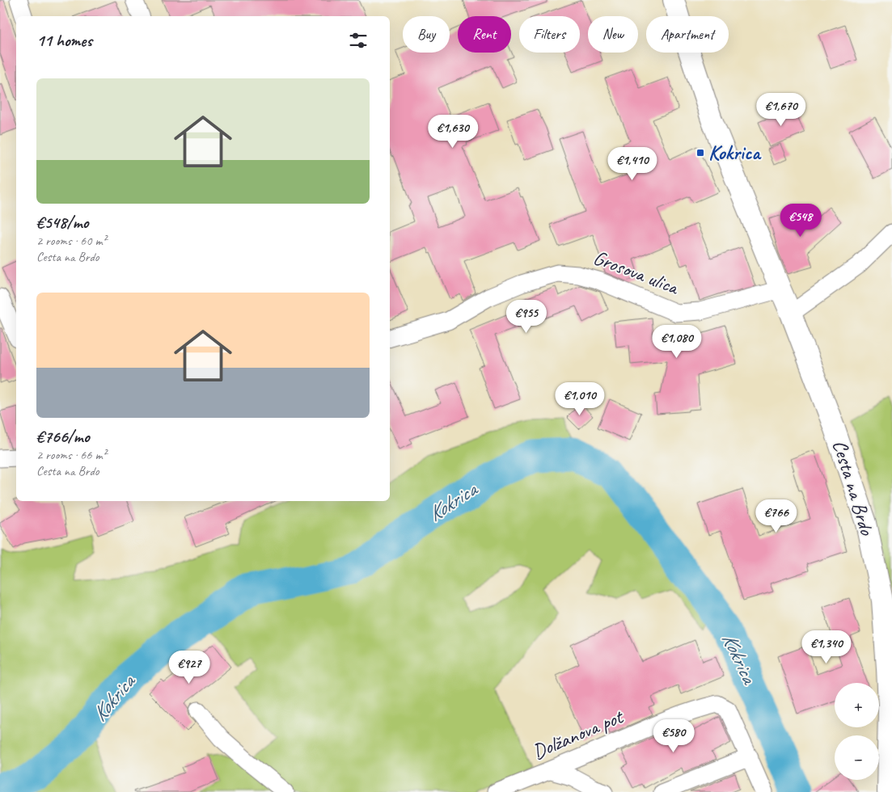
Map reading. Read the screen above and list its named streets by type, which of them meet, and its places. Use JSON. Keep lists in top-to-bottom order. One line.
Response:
{"streets":{"street":["Grosova ulica","Cesta na Brdo","Dolžanova pot"]},"crossings":[["Grosova ulica","Cesta na Brdo"]],"water":["Kokrica"],"places":{"transit":["Kokrica"]},"page":{"chip":["Buy","Rent","Filters","New","Apartment"],"heading":"11 homes","list":[{"name":"€548/mo","note":"2 rooms · 60 m² · Cesta na Brdo"},{"name":"€766/mo","note":"2 rooms · 66 m² · Cesta na Brdo"}],"price":["€1,670","€1,630","€1,410","€548","€955","€1,080","€1,010","€766","€1,340","€927","€580"],"map_buttons":["+","−"]}}
